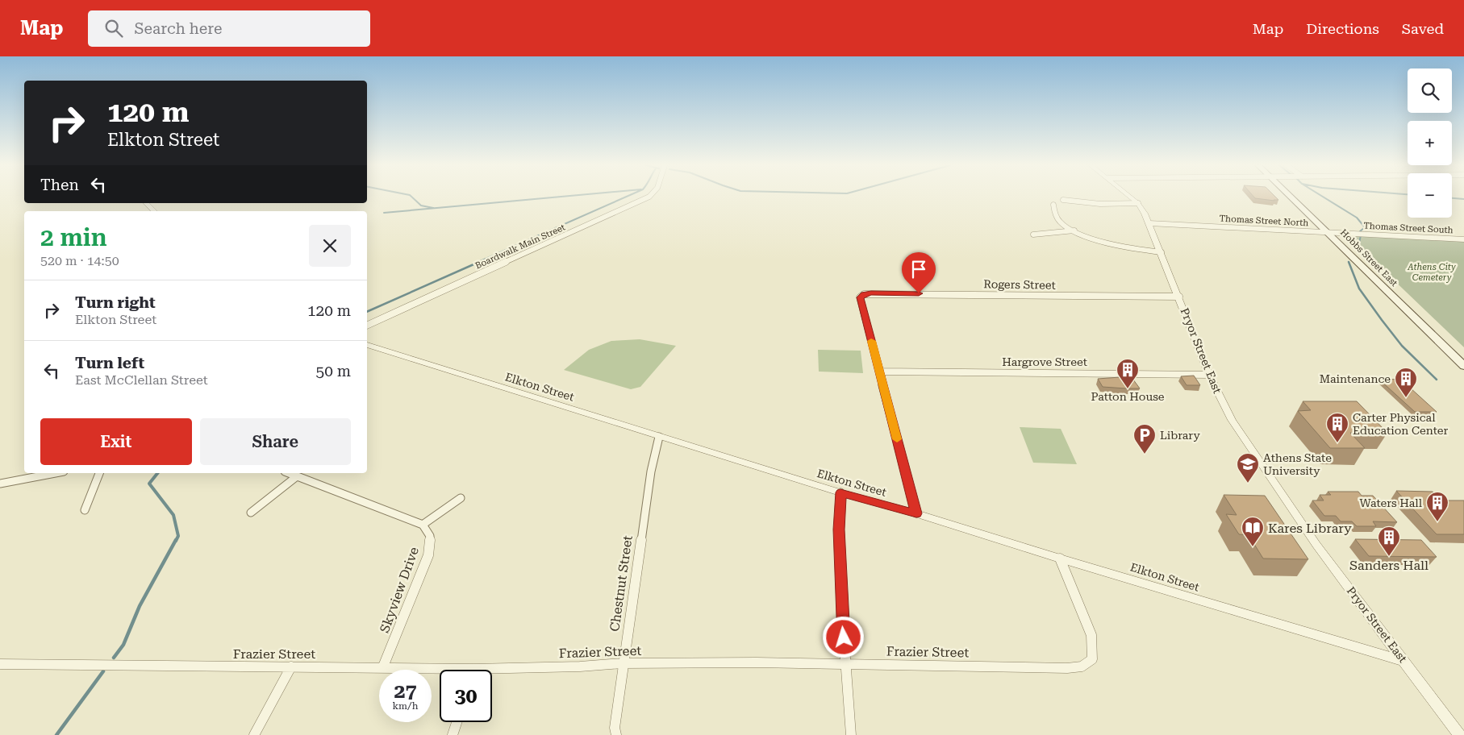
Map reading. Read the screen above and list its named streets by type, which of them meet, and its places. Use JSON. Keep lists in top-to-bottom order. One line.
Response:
{"streets":{"main road":["Hobbs Street East"],"street":["Thomas Street North","Thomas Street South","Boardwalk Main Street","Rogers Street","Pryor Street East","Hargrove Street","Elkton Street","Chestnut Street","Skyview Drive","Frazier Street"]},"crossings":[["Thomas Street North","Thomas Street South"],["Thomas Street North","Hobbs Street East"],["Thomas Street North","Pryor Street East"],["Thomas Street South","Hobbs Street East"],["Rogers Street","Pryor Street East"],["Rogers Street","Hargrove Street"],["Pryor Street East","Hargrove Street"],["Pryor Street East","Elkton Street"],["Elkton Street","Chestnut Street"],["Elkton Street","Frazier Street"],["Chestnut Street","Frazier Street"],["Skyview Drive","Frazier Street"]],"parks":["Athens City Cemetery"],"places":{"building":["Patton House","Maintenance","Carter Physical Education Center","Waters Hall","Sanders Hall"],"parking":["Library"],"school or university":["Athens State University"],"library":["Kares Library"]},"page":{"header":"Map","search":"Search here","nav":["Map","Directions","Saved"],"map_buttons":["+","−"],"turn":["120 m","Elkton Street"],"then":"Then","heading":["2 min","520 m · 14:50"],"list":[{"name":"Turn right","note":"Elkton Street","value":"120 m"},{"name":"Turn left","note":"East McClellan Street","value":"50 m"}],"buttons":["Exit","Share"],"speed":"27 km/h","limit":"30"}}
